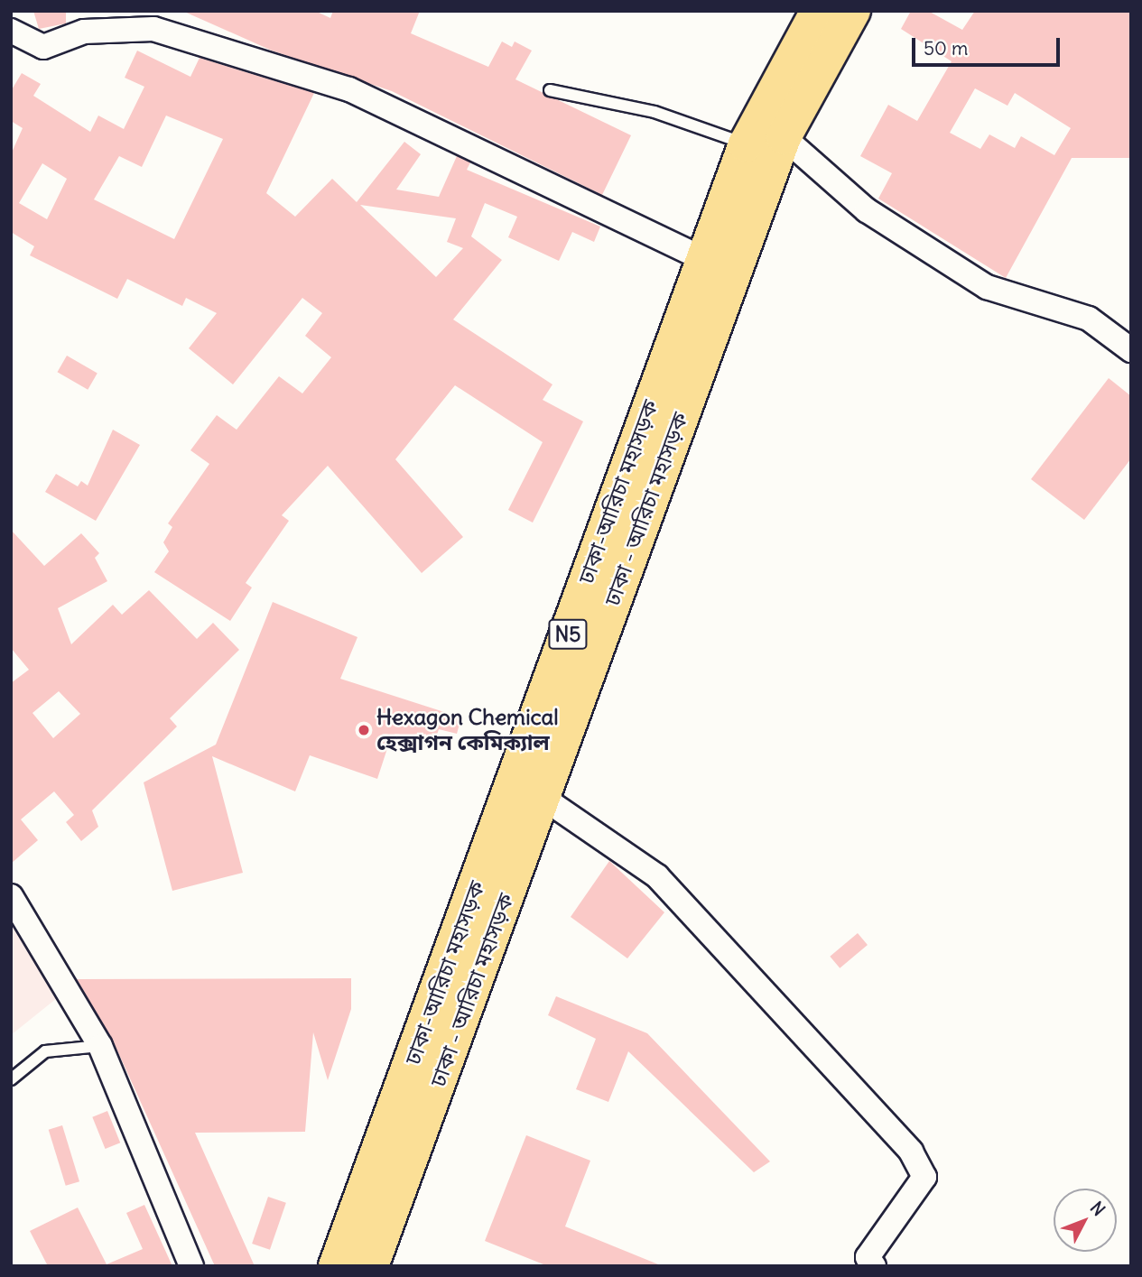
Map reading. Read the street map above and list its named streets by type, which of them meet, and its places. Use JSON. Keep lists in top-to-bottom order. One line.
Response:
{"streets":{"highway":["ঢাকা-আরিচা মহাসড়ক","ঢাকা - আরিচা মহাসড়ক","N5"]},"places":["Hexagon Chemical হেক্সাগন কেমিক্যাল"],"scale_bar":"50 m","north":"top right"}
